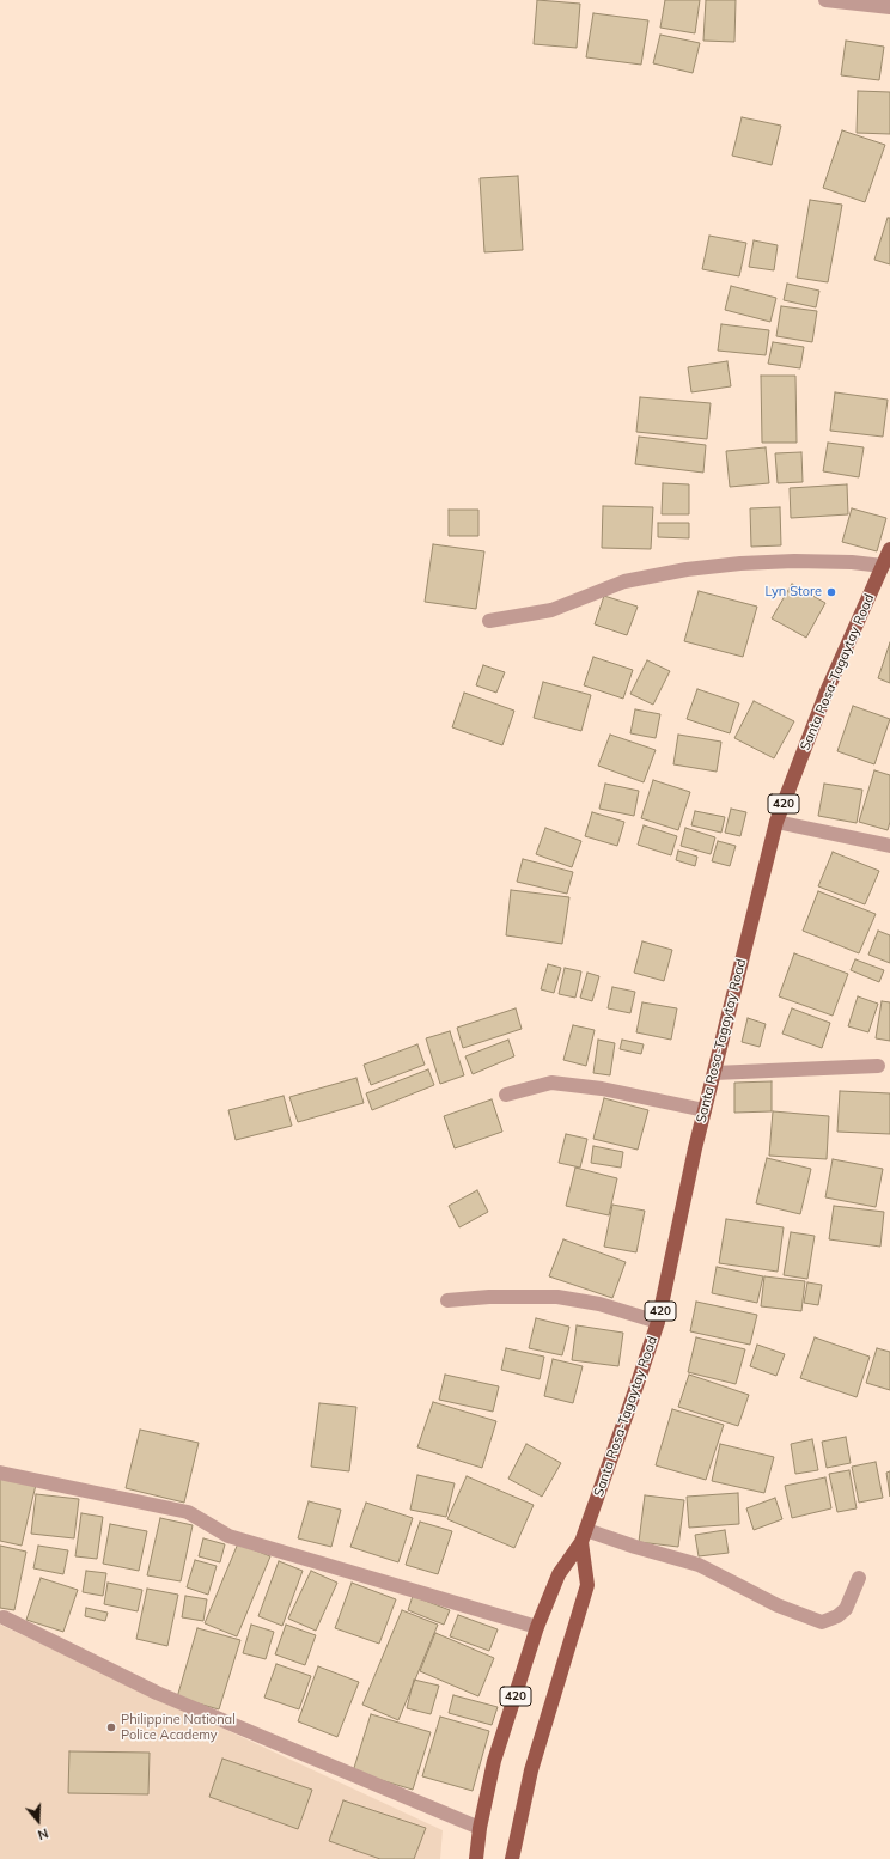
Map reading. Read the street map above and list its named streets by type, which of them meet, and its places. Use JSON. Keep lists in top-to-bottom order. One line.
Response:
{"streets":{"main road":["Santa Rosa-Tagaytay Road","420"]},"places":["Lyn Store","Philippine National Police Academy"],"north":"bottom"}
